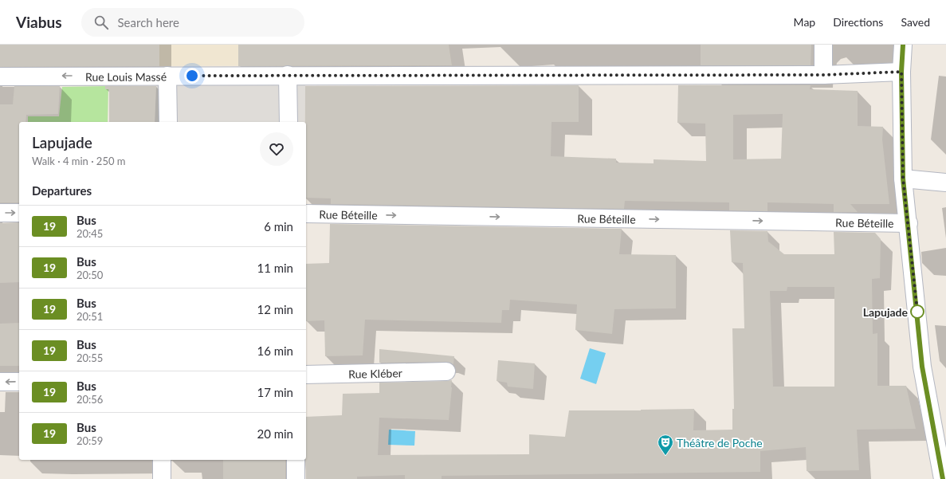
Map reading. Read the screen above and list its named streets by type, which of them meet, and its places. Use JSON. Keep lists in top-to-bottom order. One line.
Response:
{"streets":{"street":["Rue Louis Massé","Rue Béteille","Rue Kléber"]},"one_way":["Rue Béteille"],"places":{"other":["Lapujade"],"theatre":["Théâtre de Poche"]},"lines":["bus line 19"],"page":{"header":"Viabus","search":"Search here","nav":["Map","Directions","Saved"],"heading":[["Lapujade","Walk · 4 min · 250 m"],"Departures"],"list":[{"mark":"19","name":"Bus","note":"20:45","value":"6 min"},{"mark":"19","name":"Bus","note":"20:50","value":"11 min"},{"mark":"19","name":"Bus","note":"20:51","value":"12 min"},{"mark":"19","name":"Bus","note":"20:55","value":"16 min"},{"mark":"19","name":"Bus","note":"20:56","value":"17 min"},{"mark":"19","name":"Bus","note":"20:59","value":"20 min"}]}}
